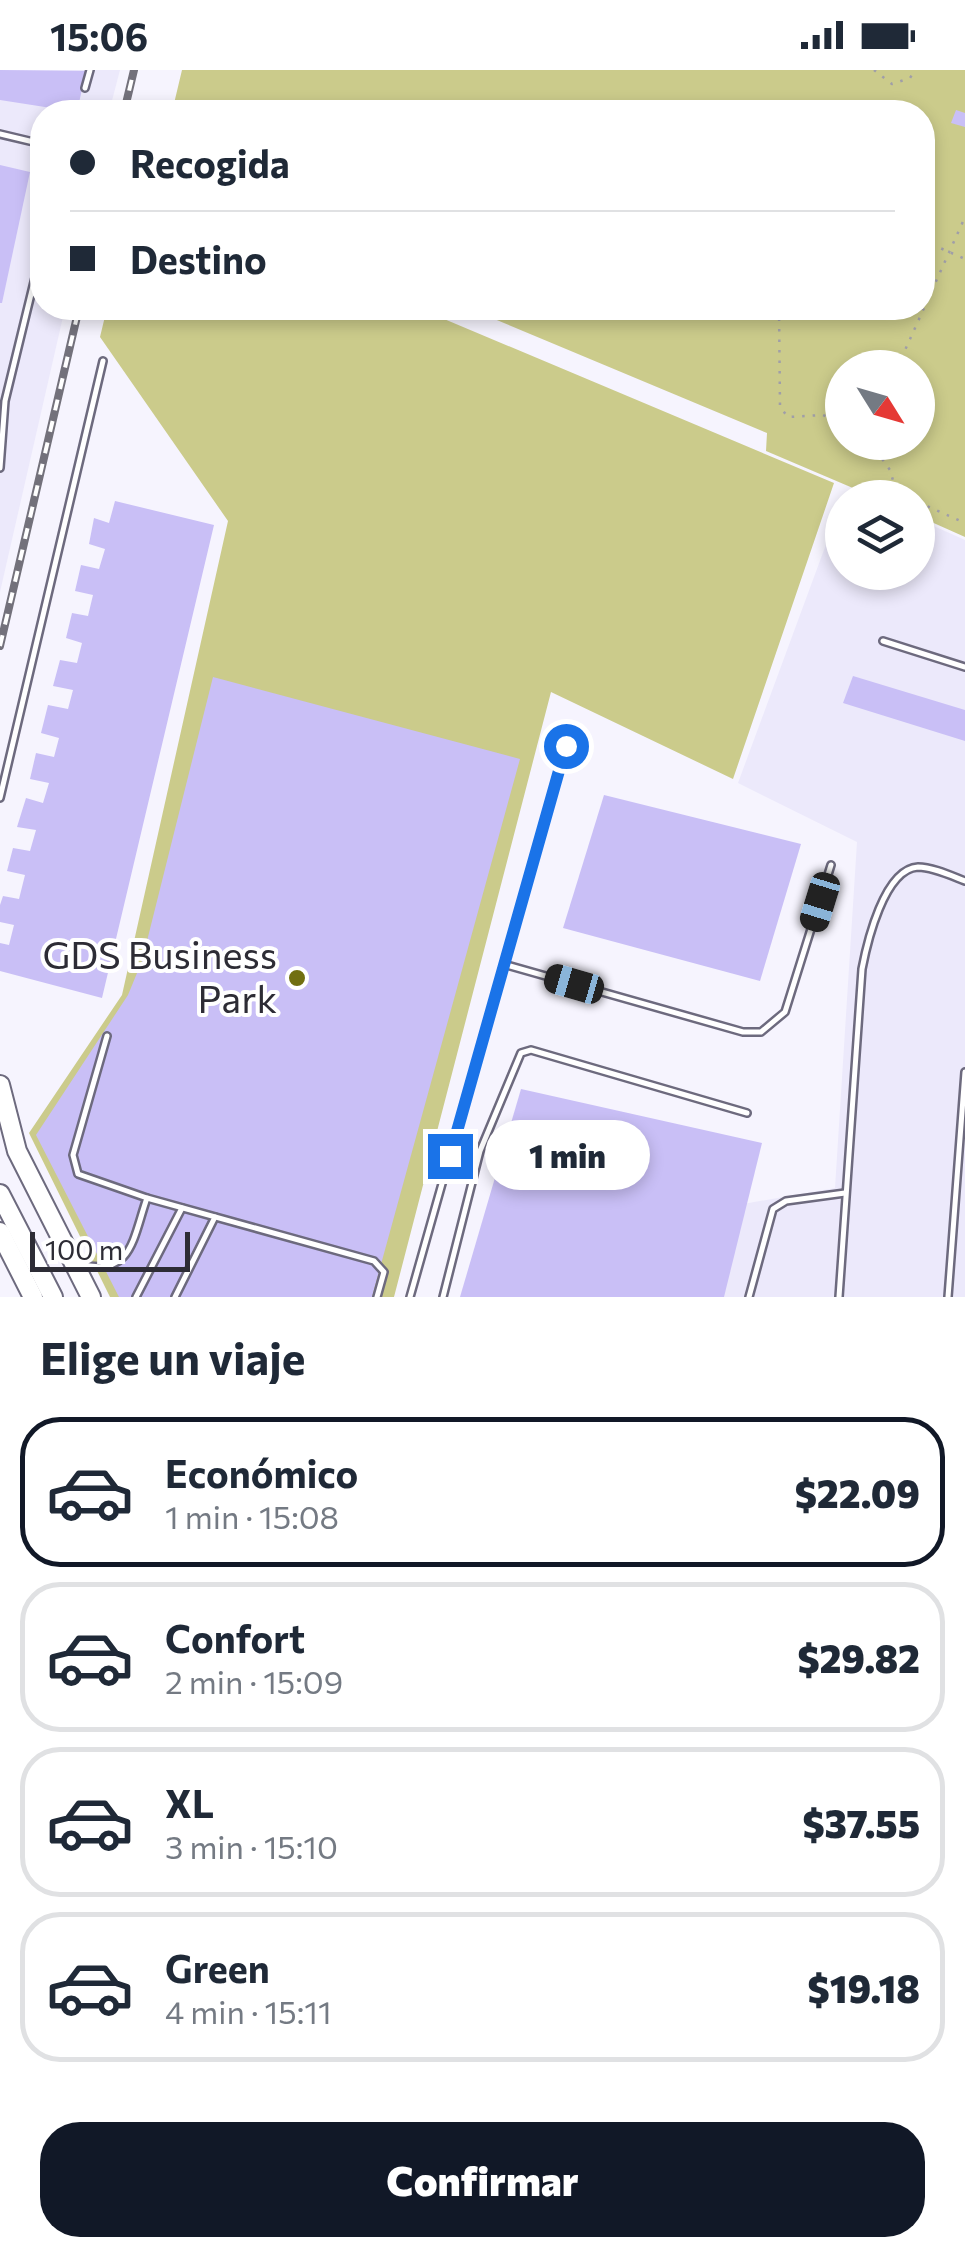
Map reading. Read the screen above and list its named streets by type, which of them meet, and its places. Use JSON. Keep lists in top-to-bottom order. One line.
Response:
{"places":["GDS Business Park"],"scale_bar":"100 m","north":"bottom right","page":{"status":"15:06","banner":["Recogida","Destino"],"bubble":"1 min","scale":"100 m","heading":"Elige un viaje","list":[{"name":"Económico","note":"1 min · 15:08","value":"$22.09"},{"name":"Confort","note":"2 min · 15:09","value":"$29.82"},{"name":"XL","note":"3 min · 15:10","value":"$37.55"},{"name":"Green","note":"4 min · 15:11","value":"$19.18"}],"buttons":"Confirmar"}}
